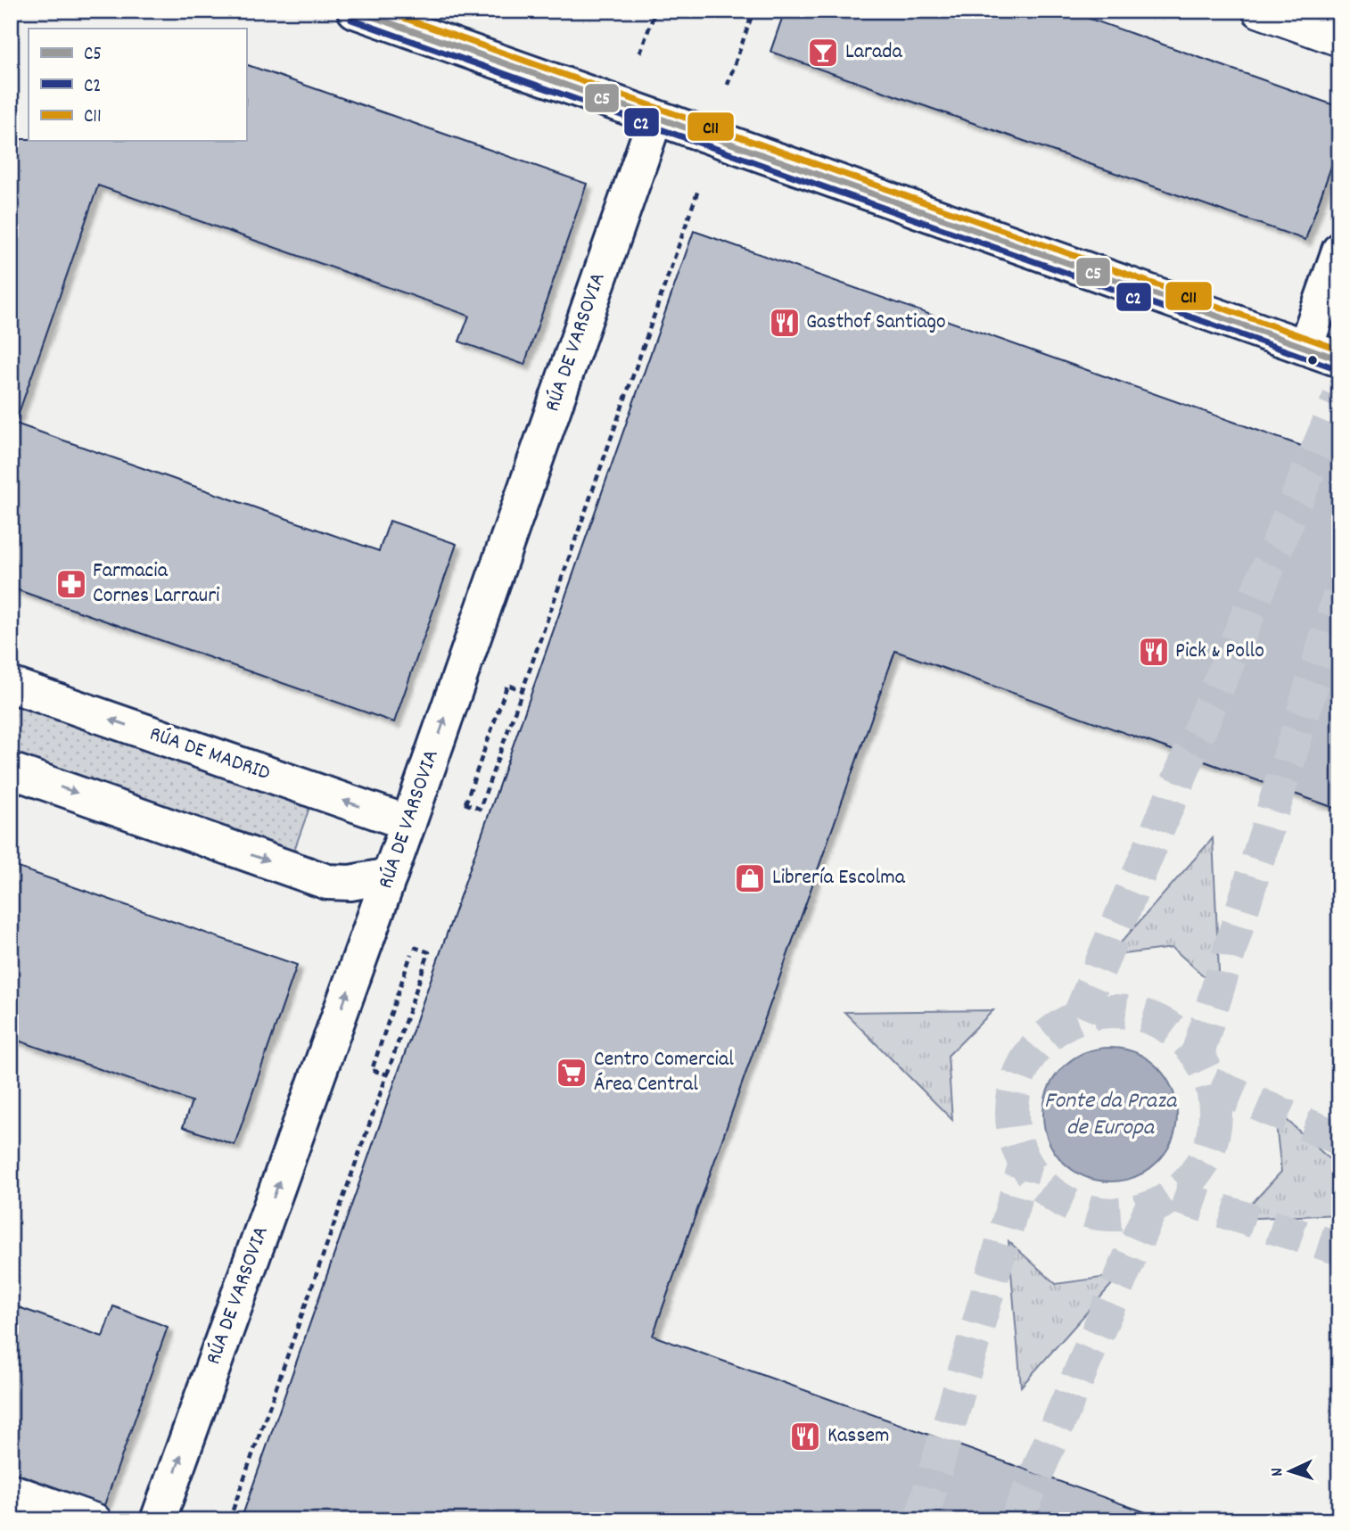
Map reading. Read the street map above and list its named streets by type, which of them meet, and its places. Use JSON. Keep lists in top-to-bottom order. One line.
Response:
{"streets":{"street":["RÚA DE VARSOVIA","RÚA DE MADRID"]},"crossings":[["RÚA DE VARSOVIA","RÚA DE MADRID"]],"one_way":["RÚA DE VARSOVIA"],"water":["Fonte da Praza de Europa"],"places":{"bar":["Larada"],"restaurant":["Gasthof Santiago","Pick & Pollo","Kassem"],"pharmacy":["Farmacia Cornes Larrauri"],"shop":["Librería Escolma"],"supermarket":["Centro Comercial Área Central"]},"lines":["transit line C5","transit line C11","transit line C2"],"legend":["C5","C2","C11"],"north":"left"}
